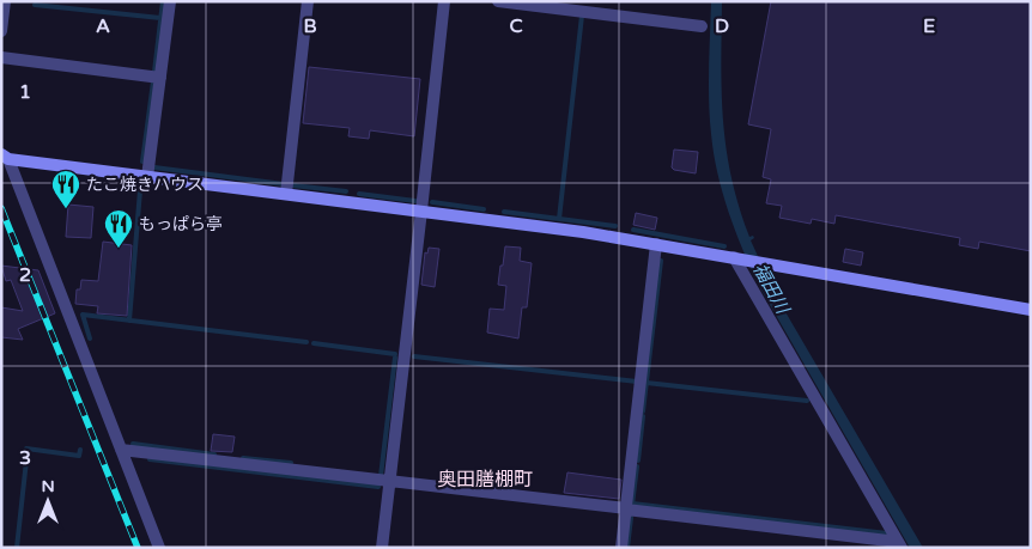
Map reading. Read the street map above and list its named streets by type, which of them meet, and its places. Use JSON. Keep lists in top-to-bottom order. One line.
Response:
{"districts":["奥田膳棚町"],"water":["福田川"],"places":{"restaurant":["たこ焼きハウス","もっぱら亭"]},"north":"top","grid":{"columns":["A","B","C","D","E"],"rows":["1","2","3"]}}
